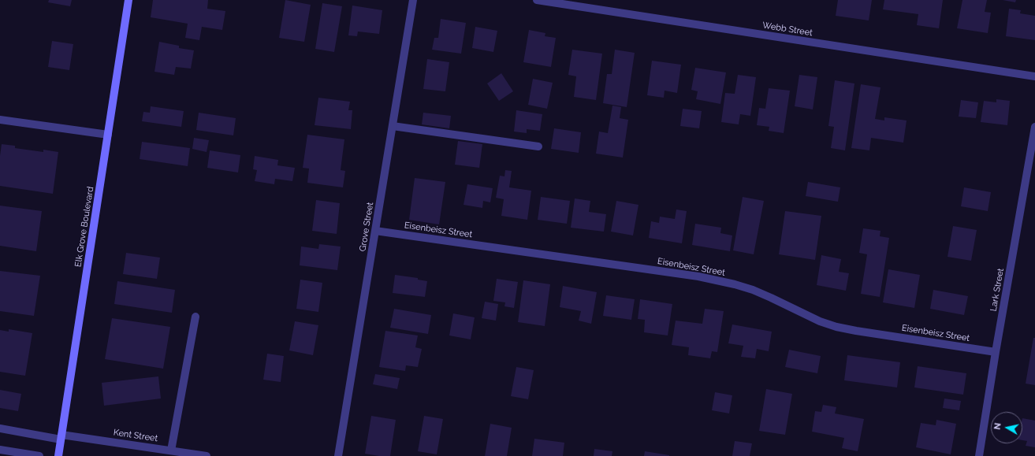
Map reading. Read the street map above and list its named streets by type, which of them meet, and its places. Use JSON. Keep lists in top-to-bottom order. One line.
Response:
{"streets":{"main road":["Elk Grove Boulevard"],"street":["Webb Street","Grove Street","Eisenbeisz Street","Lark Street","Kent Street"]},"crossings":[["Elk Grove Boulevard","Kent Street"],["Grove Street","Eisenbeisz Street"],["Eisenbeisz Street","Lark Street"]],"north":"left"}
